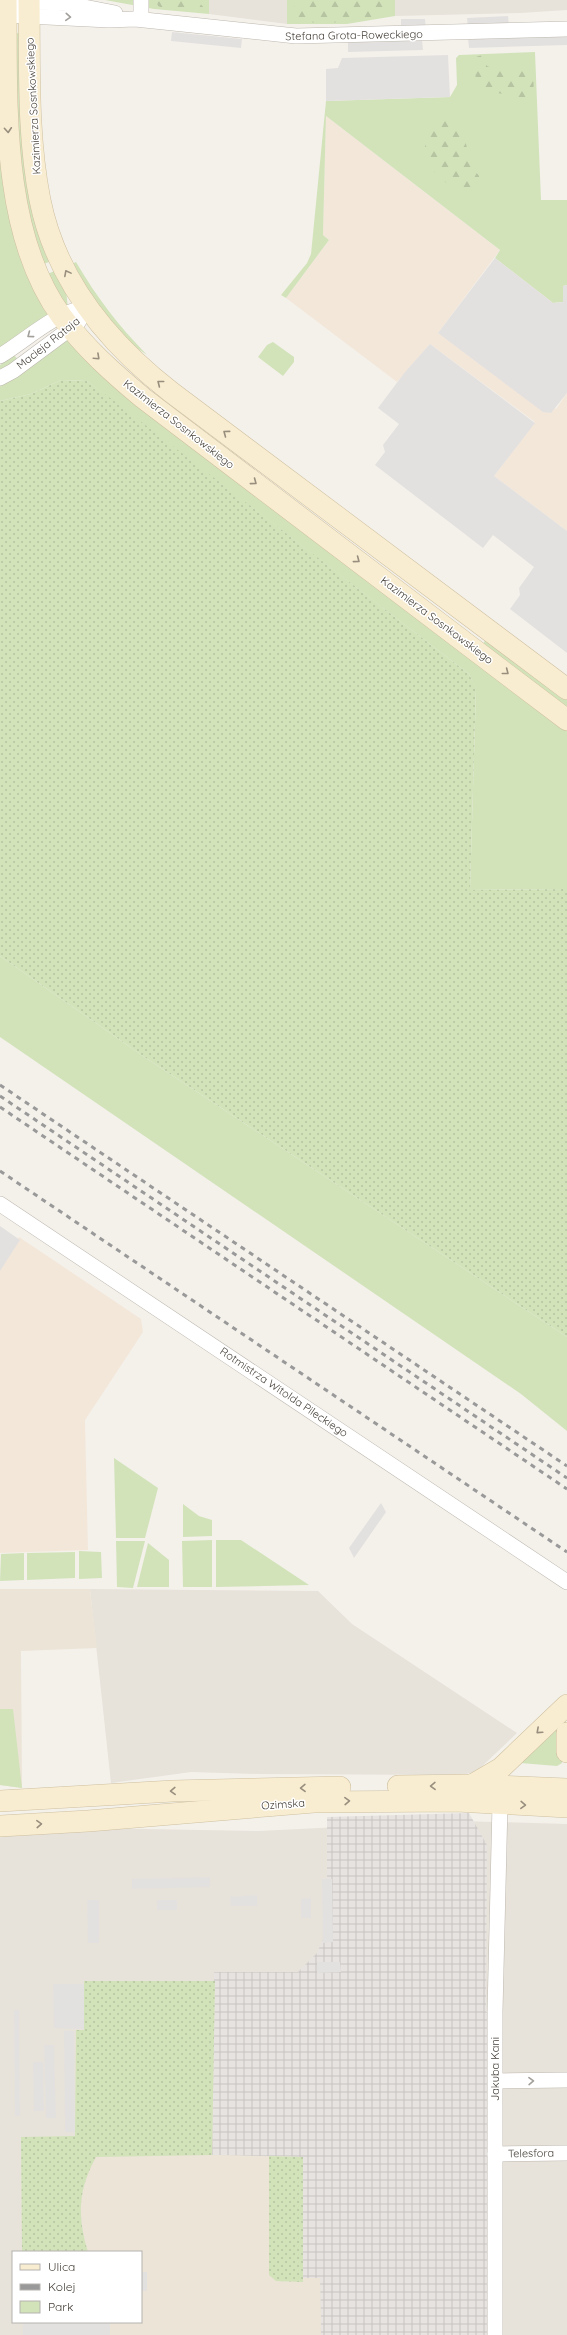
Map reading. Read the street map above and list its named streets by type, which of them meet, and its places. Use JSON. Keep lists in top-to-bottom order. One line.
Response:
{"streets":{"street":["Stefana Grota-Roweckiego","Kazimierza Sosnkowskiego","Macieja Rataja","Rotmistrza Witolda Pileckiego","Ozimska","Jakuba Kani","Telesfora"]},"crossings":[["Stefana Grota-Roweckiego","Kazimierza Sosnkowskiego"],["Kazimierza Sosnkowskiego","Macieja Rataja"],["Ozimska","Jakuba Kani"],["Jakuba Kani","Telesfora"]],"legend":["Ulica","Kolej","Park"]}
